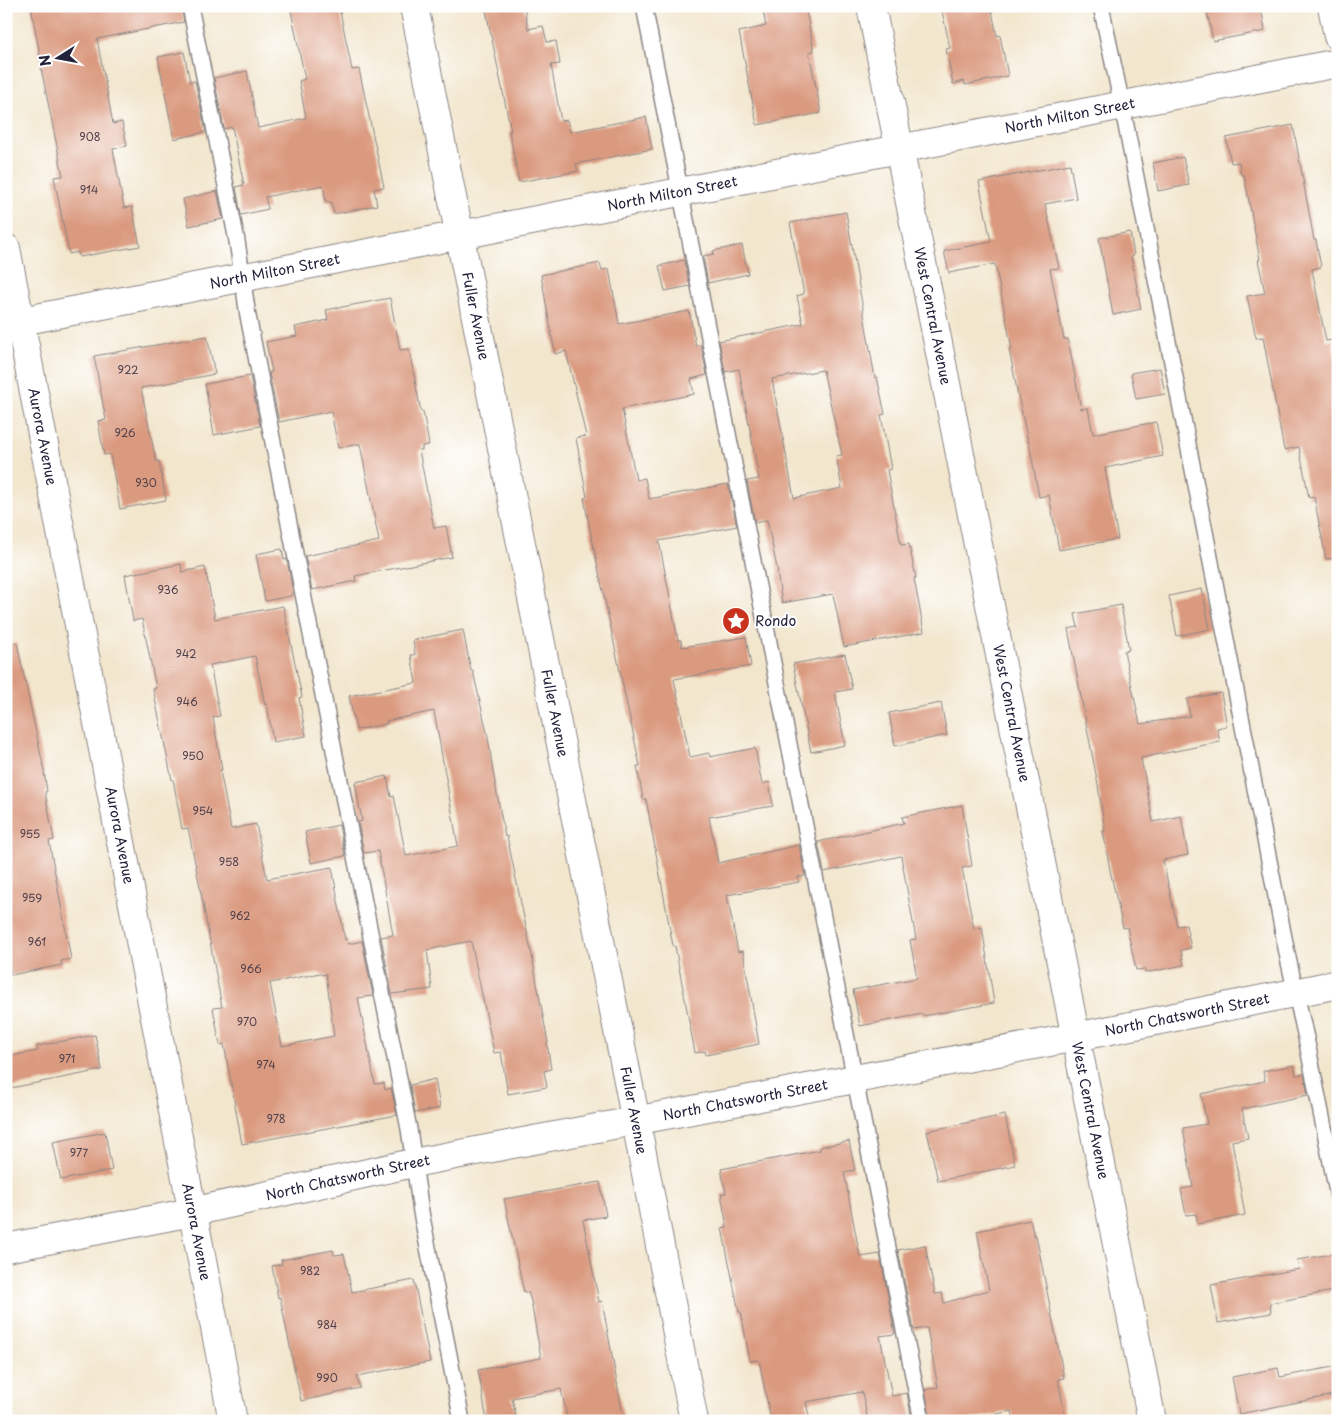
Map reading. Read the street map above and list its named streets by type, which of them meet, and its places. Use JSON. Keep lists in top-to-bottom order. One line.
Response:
{"streets":{"street":["North Milton Street","Fuller Avenue","West Central Avenue","Aurora Avenue","North Chatsworth Street"]},"crossings":[["North Milton Street","Fuller Avenue"],["North Milton Street","West Central Avenue"],["North Milton Street","Aurora Avenue"],["Fuller Avenue","North Chatsworth Street"],["West Central Avenue","North Chatsworth Street"],["Aurora Avenue","North Chatsworth Street"]],"places":{"place":["Rondo"]},"house_numbers":["908","914","922","926","930","936","942","946","950","954","955","958","959","962","961","966","970","971","974","978","977","982","984","990"],"north":"left"}
